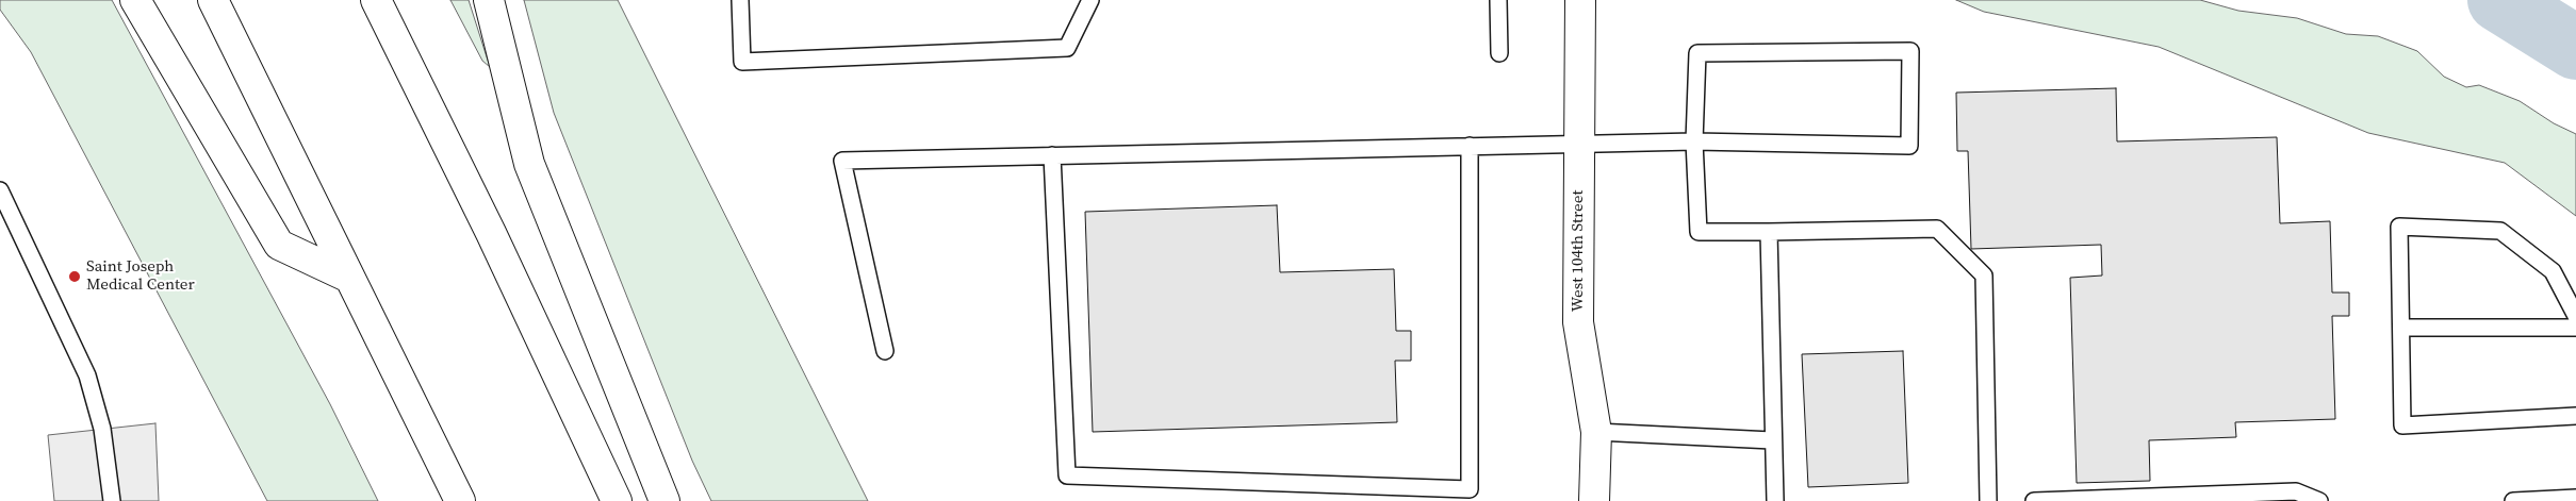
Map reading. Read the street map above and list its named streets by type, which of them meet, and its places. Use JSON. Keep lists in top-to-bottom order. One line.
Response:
{"streets":{"main road":["West 104th Street"]},"places":["Saint Joseph Medical Center"]}
